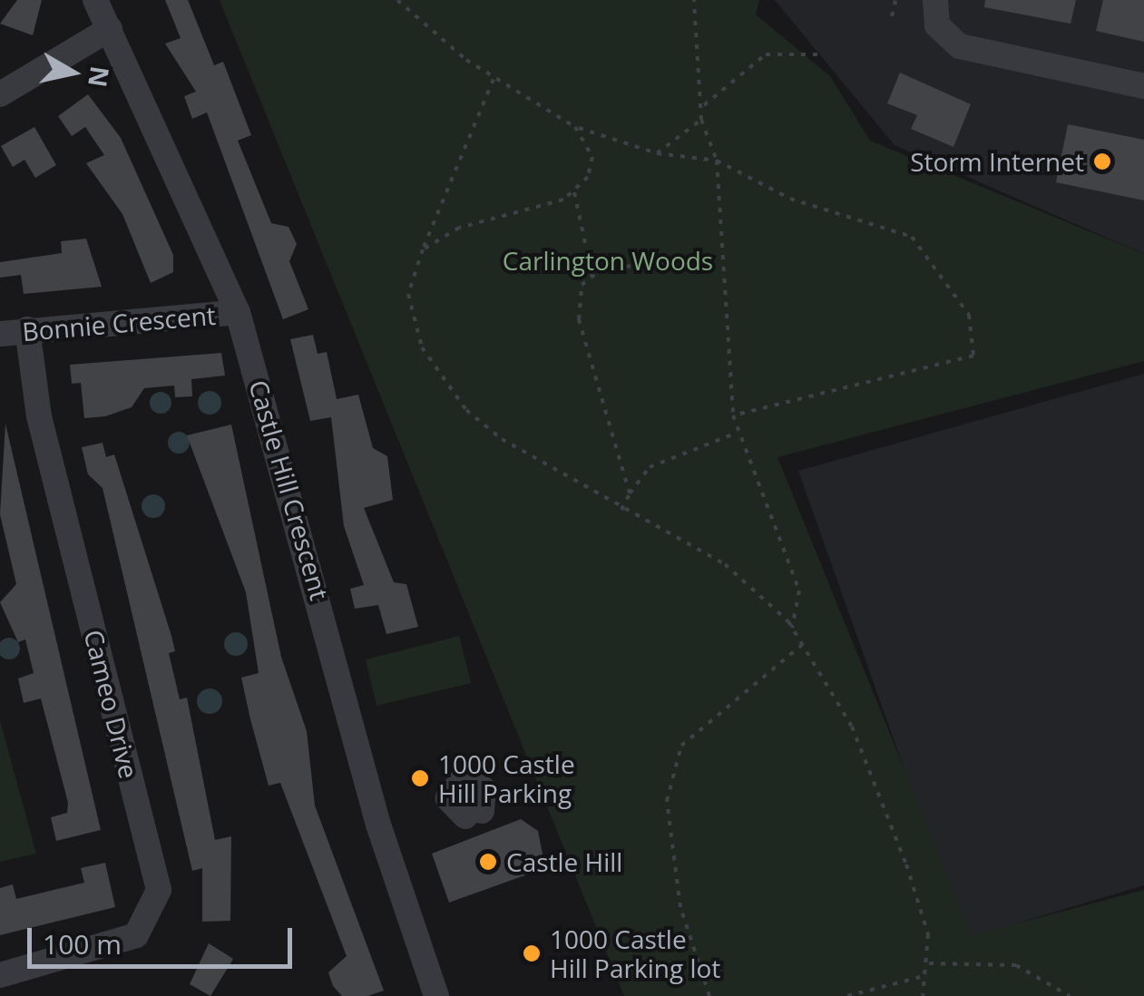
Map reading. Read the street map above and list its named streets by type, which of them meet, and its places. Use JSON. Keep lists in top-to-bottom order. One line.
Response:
{"streets":{"street":["Bonnie Crescent","Castle Hill Crescent","Cameo Drive"]},"crossings":[["Bonnie Crescent","Castle Hill Crescent"],["Bonnie Crescent","Cameo Drive"]],"parks":["Carlington Woods"],"places":["Storm Internet","1000 Castle Hill Parking","Castle Hill","1000 Castle Hill Parking lot"],"scale_bar":"100 m","north":"right"}
